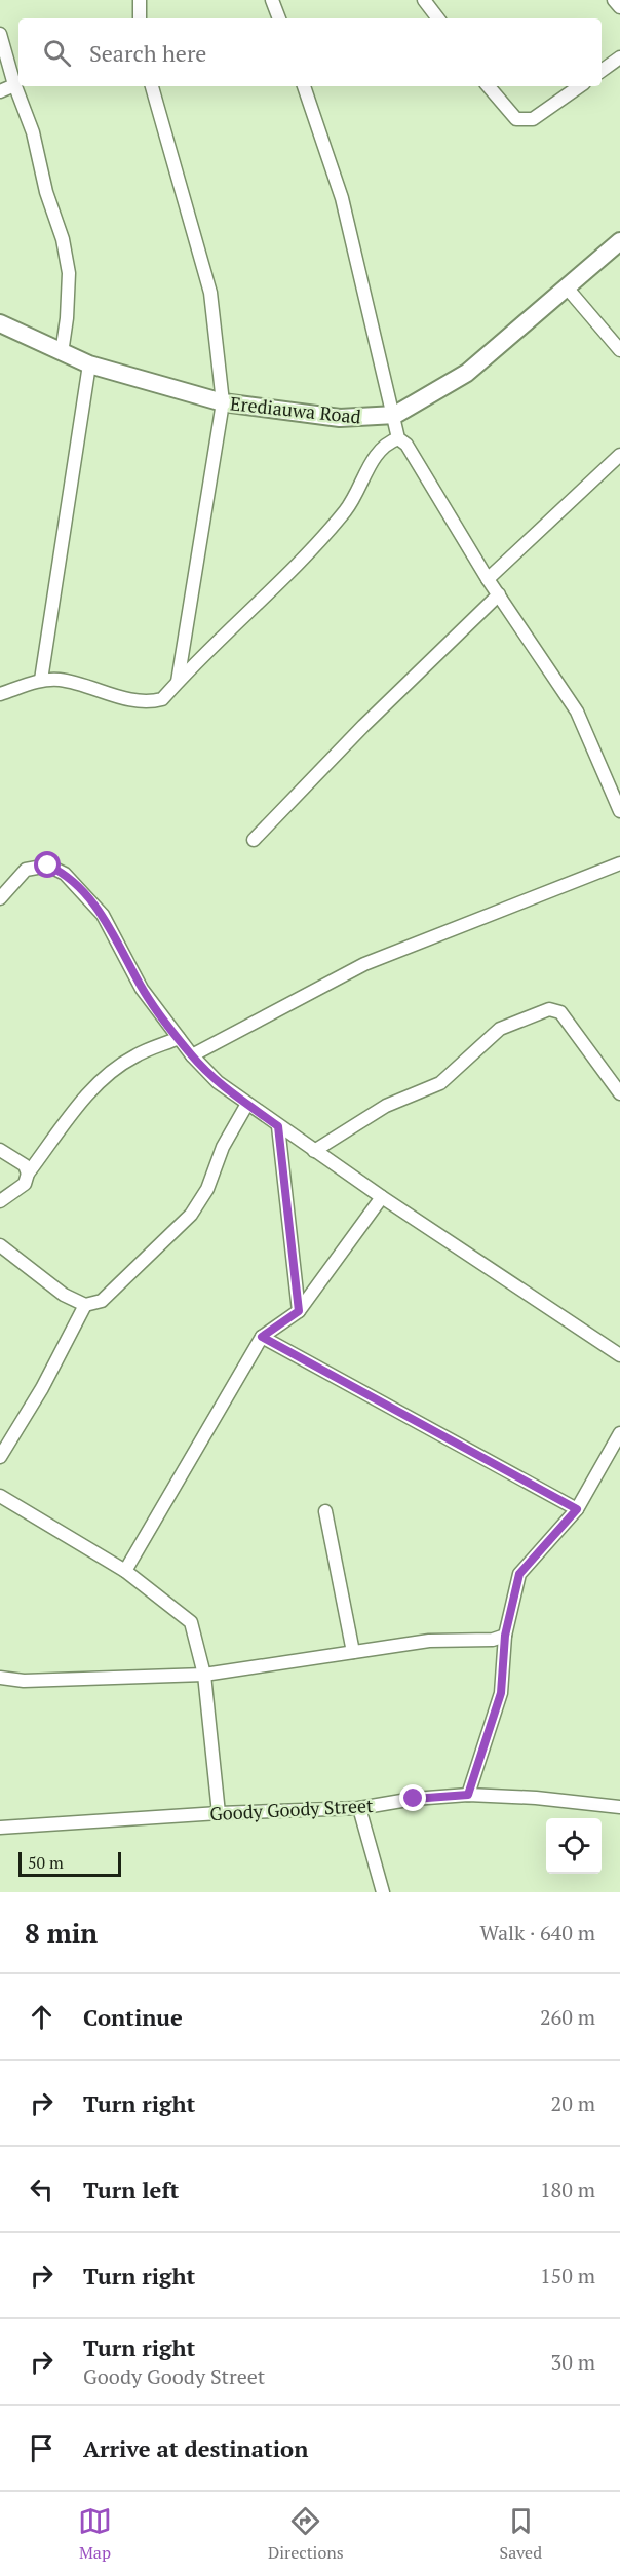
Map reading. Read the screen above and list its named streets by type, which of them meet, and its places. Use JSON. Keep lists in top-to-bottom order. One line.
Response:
{"streets":{"street":["Erediauwa Road","Goody Goody Street"]},"scale_bar":"50 m","page":{"search":"Search here","scale":"50 m","heading":["8 min","Walk · 640 m"],"list":[["Continue","260 m"],["Turn right","20 m"],["Turn left","180 m"],["Turn right","150 m"],["Turn right","Goody Goody Street","30 m"],"Arrive at destination"],"nav":["Map","Directions","Saved"]}}
